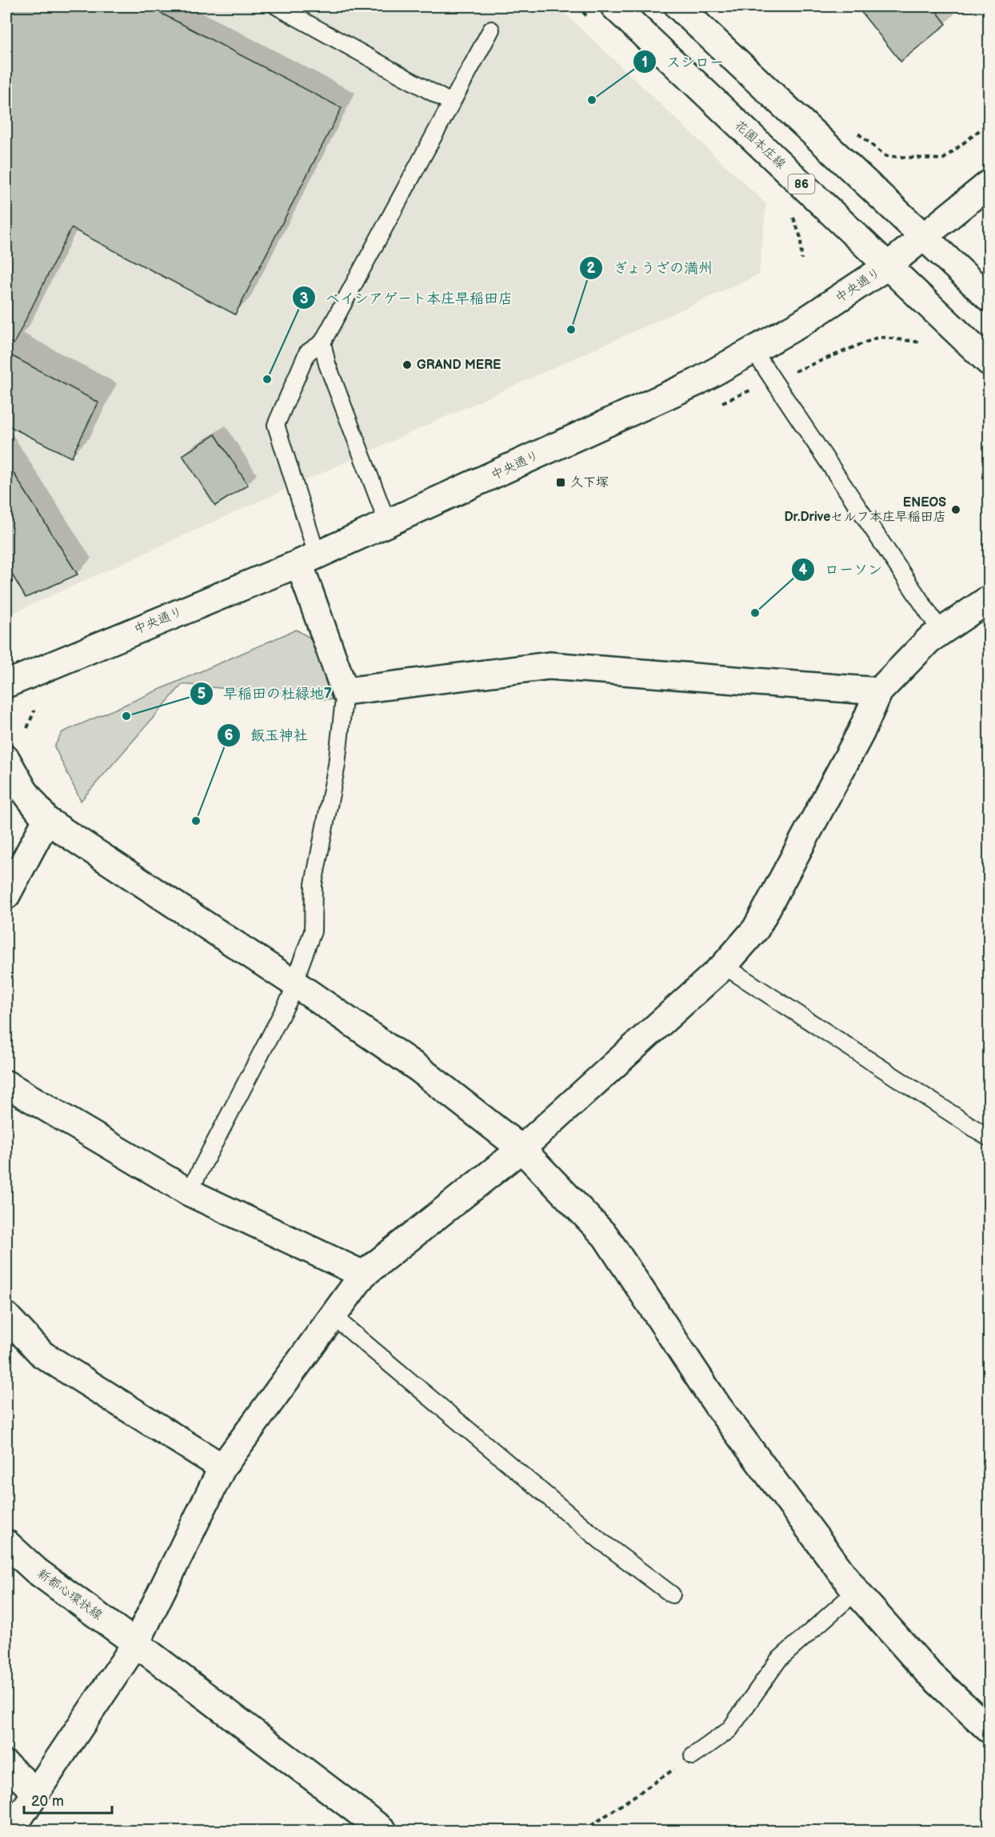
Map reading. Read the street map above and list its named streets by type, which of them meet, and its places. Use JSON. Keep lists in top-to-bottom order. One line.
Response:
{"streets":{"street":["花園本庄線","86","中央通り","新都心環状線"]},"crossings":[["花園本庄線","中央通り"]],"places":{"other":["スシロー","ぎょうざの満州","GRAND MERE","ベイシアゲート本庄早稲田店","ENEOS Dr.Driveセルフ本庄早稲田店","ローソン","早稲田の杜緑地7","飯玉神社"],"transit":["久下塚"]},"scale_bar":"20 m"}
